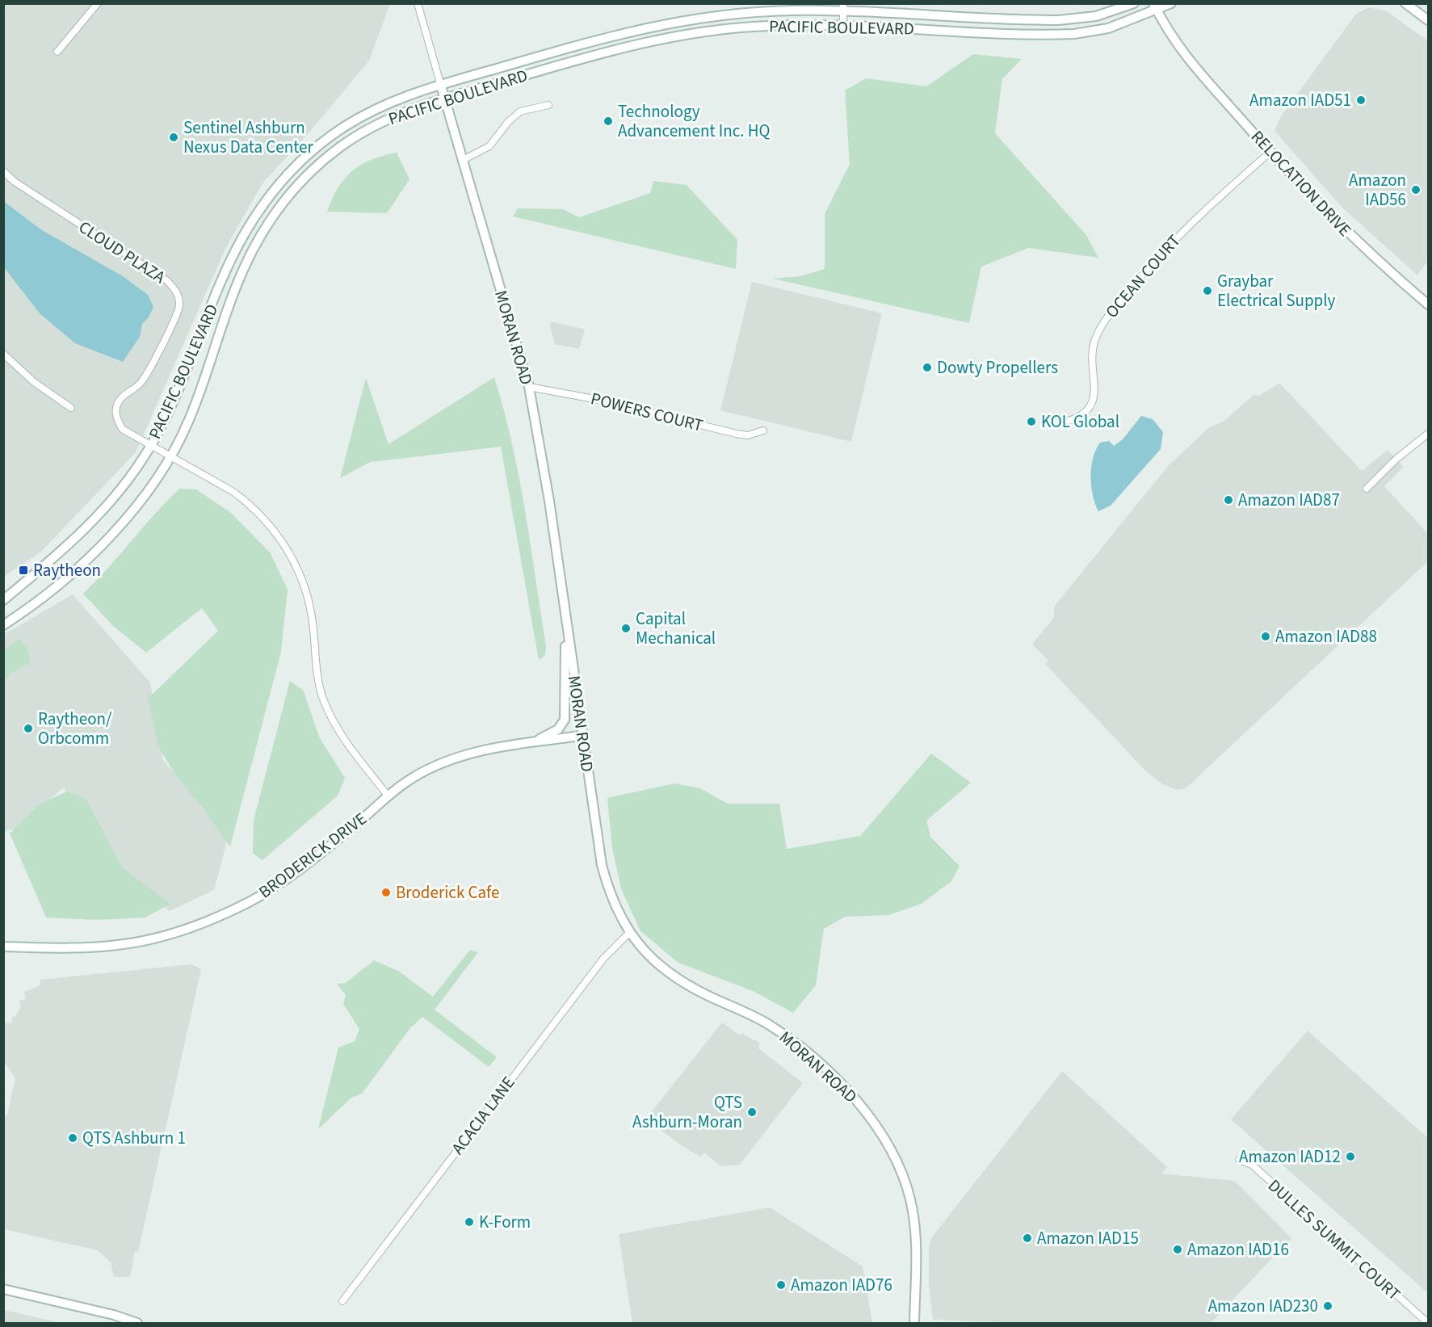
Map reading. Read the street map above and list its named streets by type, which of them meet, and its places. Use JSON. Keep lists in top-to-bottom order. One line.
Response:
{"streets":{"main road":["PACIFIC BOULEVARD","RELOCATION DRIVE","MORAN ROAD","BRODERICK DRIVE"],"street":["CLOUD PLAZA","OCEAN COURT","POWERS COURT","ACACIA LANE","DULLES SUMMIT COURT"]},"crossings":[["PACIFIC BOULEVARD","RELOCATION DRIVE"],["PACIFIC BOULEVARD","CLOUD PLAZA"],["PACIFIC BOULEVARD","MORAN ROAD"],["RELOCATION DRIVE","OCEAN COURT"],["MORAN ROAD","POWERS COURT"],["MORAN ROAD","BRODERICK DRIVE"],["MORAN ROAD","ACACIA LANE"]],"places":{"other":["Amazon IAD51","Technology Advancement Inc. HQ","Sentinel Ashburn Nexus Data Center","Amazon IAD56","Graybar Electrical Supply","Dowty Propellers","KOL Global","Amazon IAD87","Capital Mechanical","Amazon IAD88","Raytheon/ Orbcomm","Broderick Cafe","QTS Ashburn-Moran","QTS Ashburn 1","Amazon IAD12","K-Form","Amazon IAD15","Amazon IAD16","Amazon IAD76","Amazon IAD230"],"transit":["Raytheon"]}}
